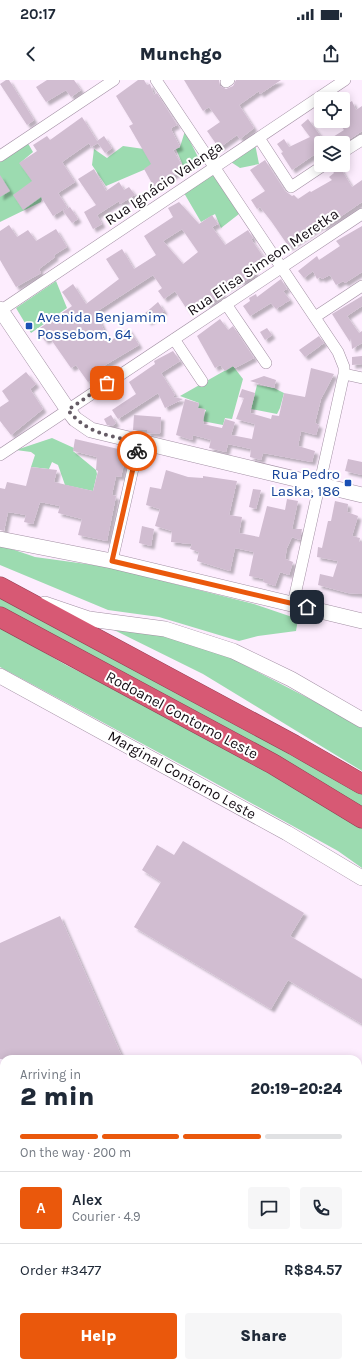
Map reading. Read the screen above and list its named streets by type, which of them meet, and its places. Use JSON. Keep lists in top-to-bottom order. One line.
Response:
{"streets":{"highway":["Rodoanel Contorno Leste"],"street":["Rua Ignácio Valenga","Rua Elisa Simeon Meretka","Marginal Contorno Leste"]},"places":{"transit":["Avenida Benjamim Possebom, 64","Rua Pedro Laska, 186"]},"page":{"status":"20:17","header":"Munchgo","heading":["2 min","Arriving in","20:19–20:24"],"panel":["Alex","Courier · 4.9","Order #3477","R$84.57"],"bar":"On the way · 200 m","round":"A","buttons":["Help","Share"]}}
